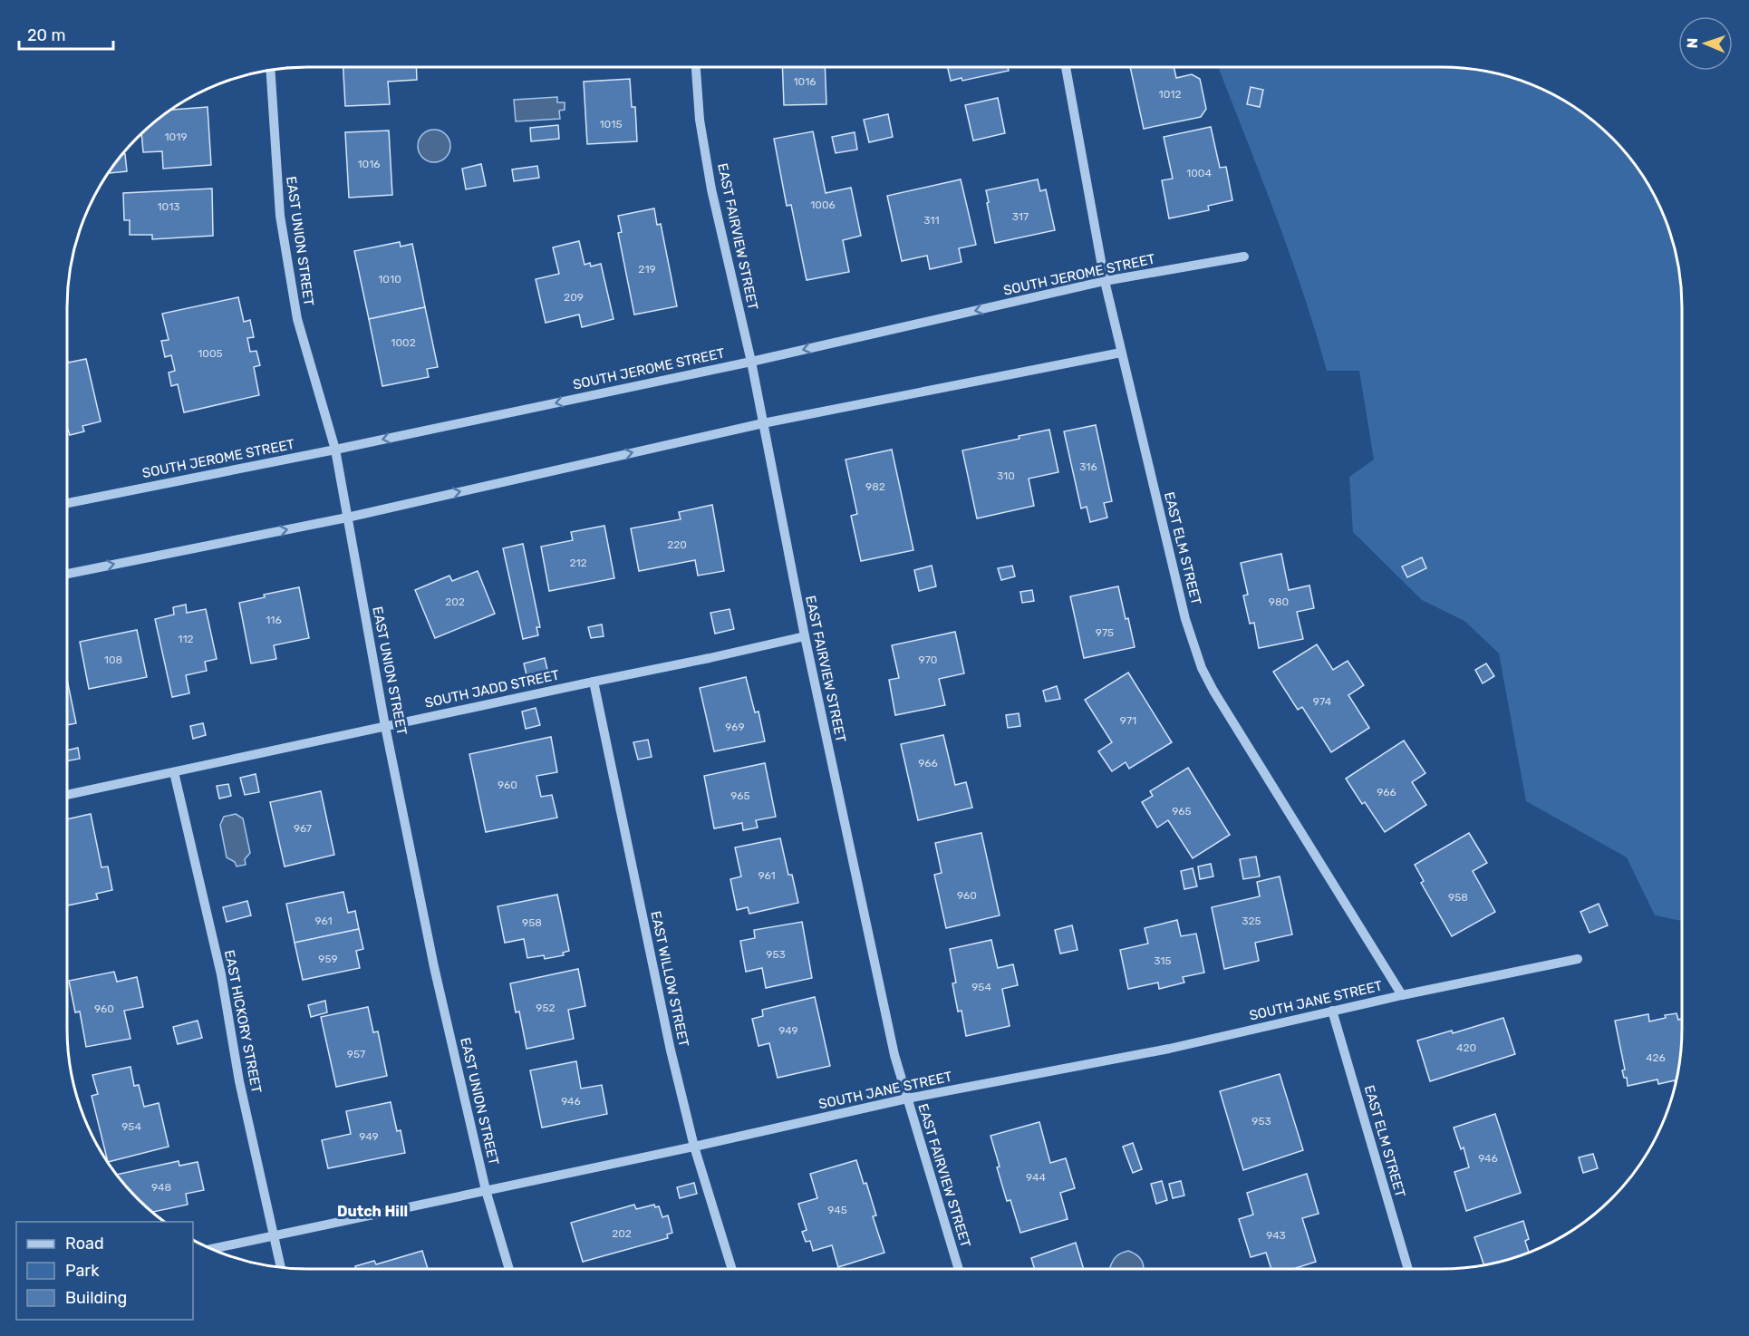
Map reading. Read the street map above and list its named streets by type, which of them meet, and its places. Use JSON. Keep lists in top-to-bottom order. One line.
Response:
{"streets":{"street":["EAST FAIRVIEW STREET","EAST UNION STREET","SOUTH JEROME STREET","EAST ELM STREET","SOUTH JADD STREET","EAST WILLOW STREET","SOUTH JANE STREET","EAST HICKORY STREET"]},"crossings":[["EAST FAIRVIEW STREET","SOUTH JEROME STREET"],["EAST FAIRVIEW STREET","SOUTH JADD STREET"],["EAST FAIRVIEW STREET","SOUTH JANE STREET"],["EAST UNION STREET","SOUTH JEROME STREET"],["EAST UNION STREET","SOUTH JADD STREET"],["EAST UNION STREET","SOUTH JANE STREET"],["SOUTH JEROME STREET","EAST ELM STREET"],["EAST ELM STREET","SOUTH JANE STREET"],["SOUTH JADD STREET","EAST WILLOW STREET"],["SOUTH JADD STREET","EAST HICKORY STREET"],["EAST WILLOW STREET","SOUTH JANE STREET"],["SOUTH JANE STREET","EAST HICKORY STREET"]],"districts":["Dutch Hill"],"house_numbers":["1016","1012","1015","1019","1016","1004","1006","1013","317","311","219","1010","209","1002","1005","316","310","982","220","212","202","980","116","975","112","108","970","974","971","969","966","960","966","965","965","967","961","960","958","961","325","958","953","959","315","954","952","960","949","420","957","426","946","953","954","949","946","944","948","945","202","943"],"legend":["Road","Park","Building"],"scale_bar":"20 m","north":"left"}
